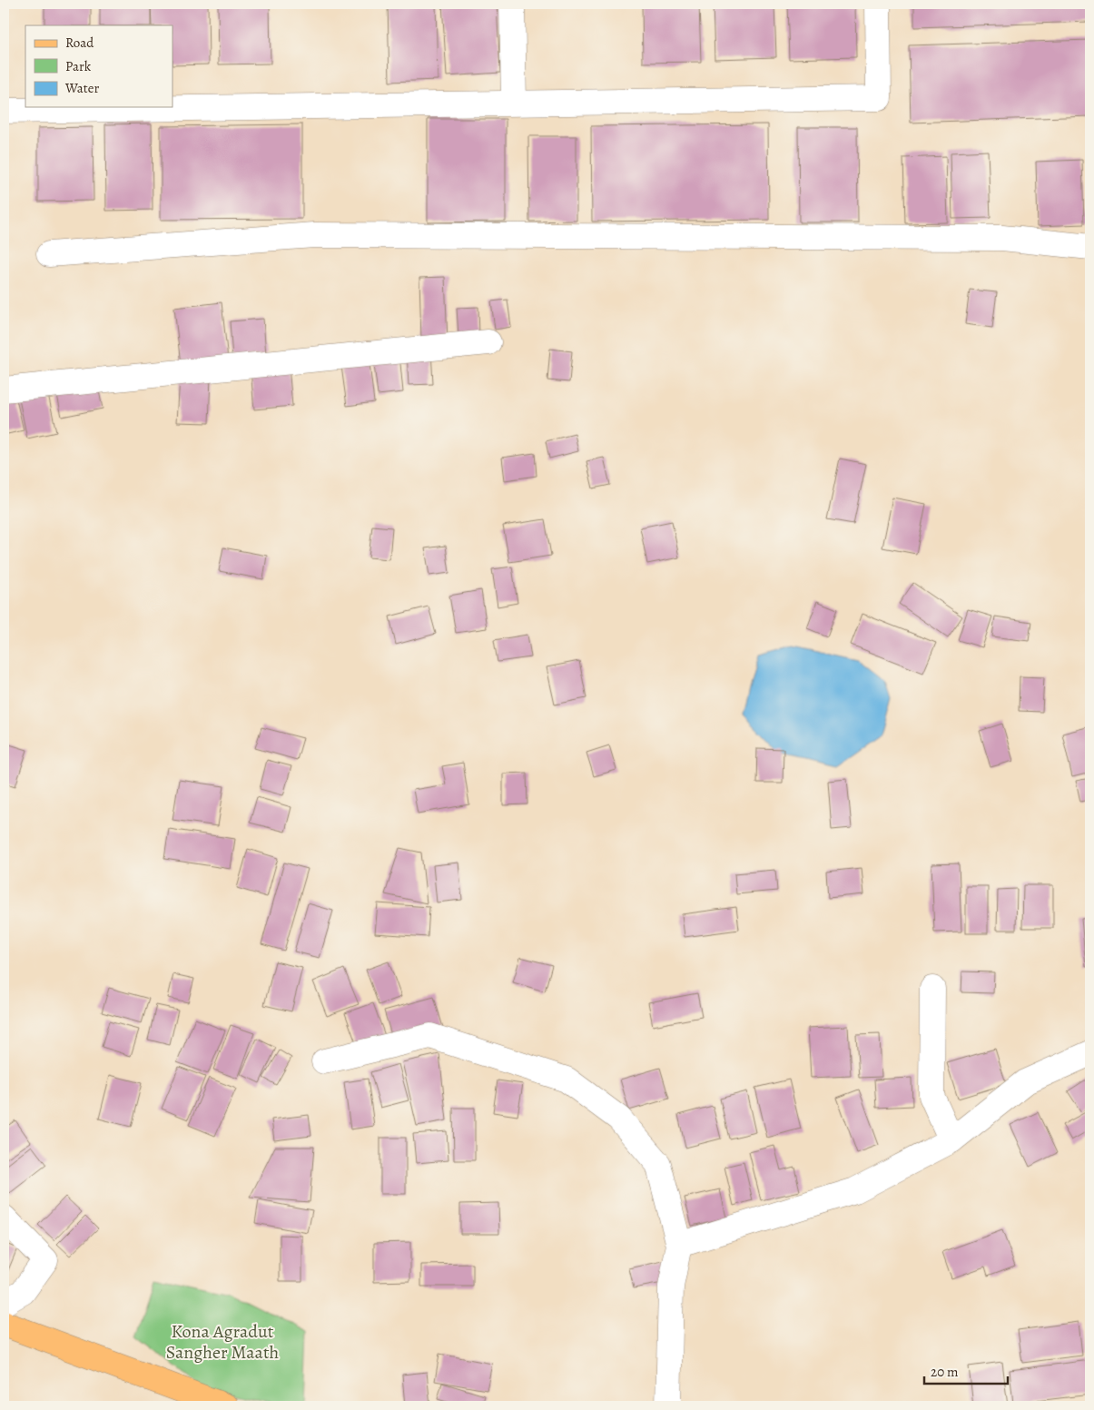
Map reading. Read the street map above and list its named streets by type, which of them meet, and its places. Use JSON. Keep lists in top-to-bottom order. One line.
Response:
{"parks":["Kona Agradut Sangher Maath"],"legend":["Road","Park","Water"],"scale_bar":"20 m"}
